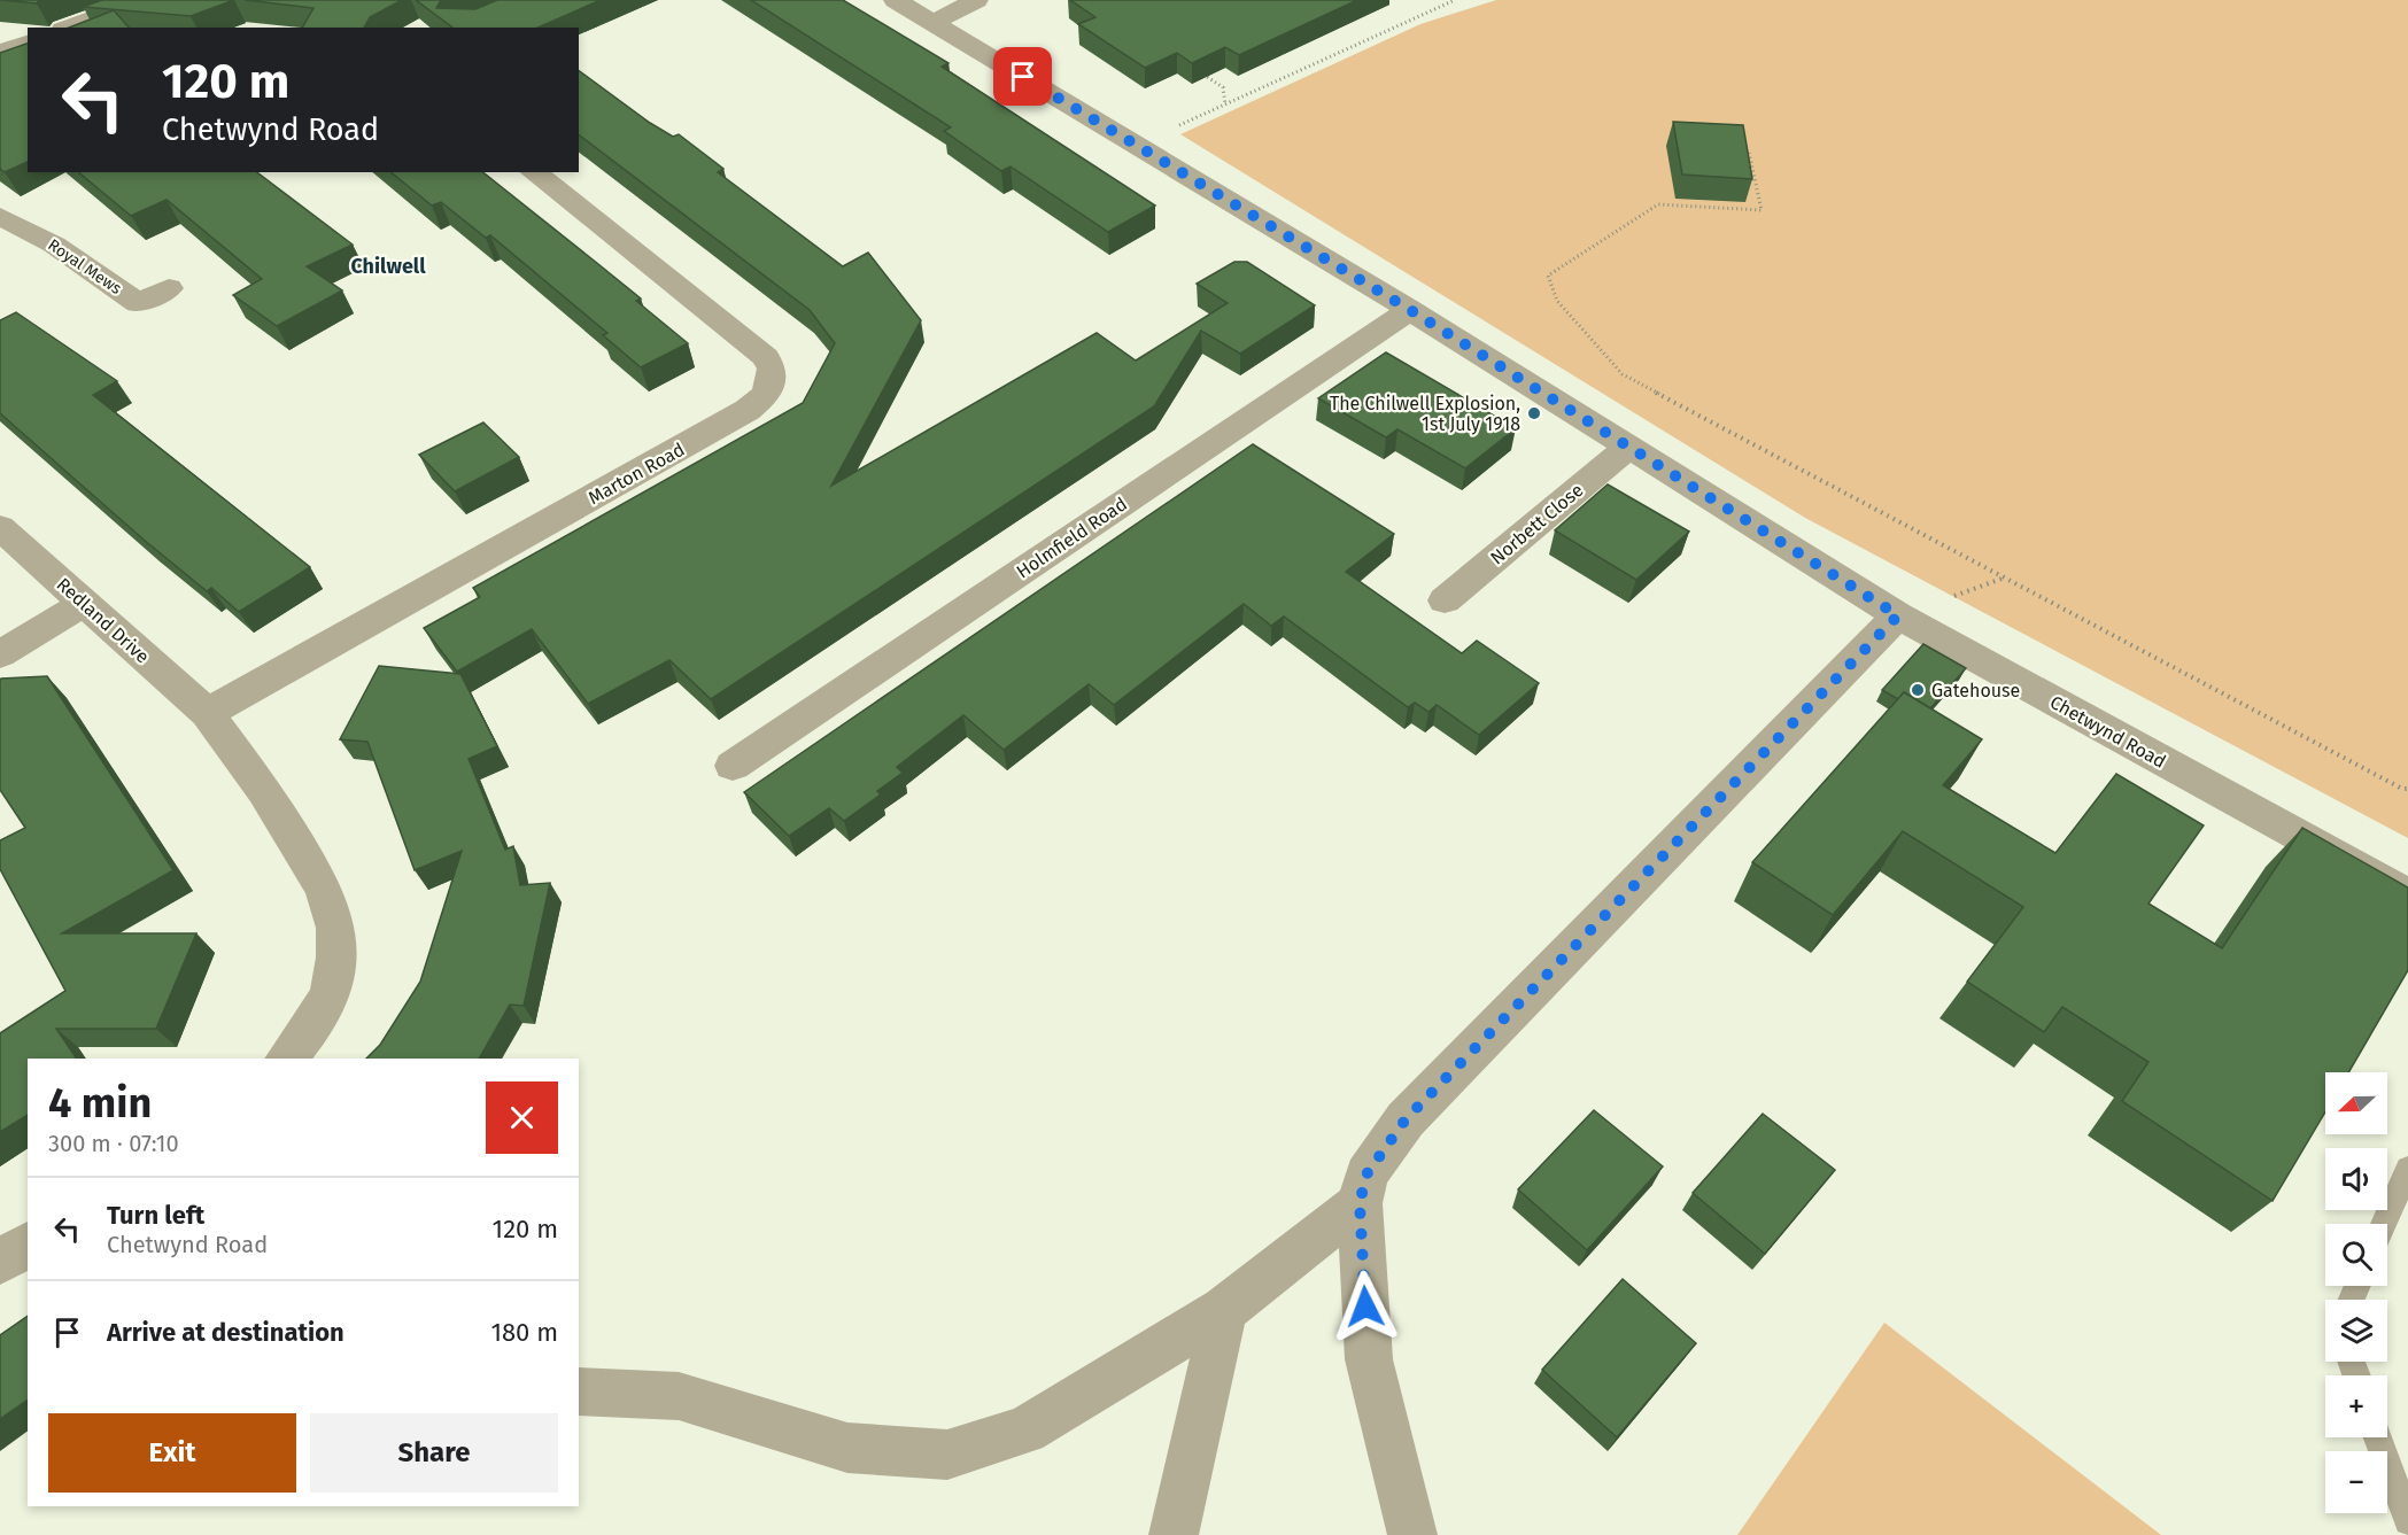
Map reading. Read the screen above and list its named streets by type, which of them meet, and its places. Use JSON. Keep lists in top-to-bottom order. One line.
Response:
{"streets":{"street":["Royal Mews","Marton Road","Norbett Close","Holmfield Road","Redland Drive","Chetwynd Road"]},"crossings":[["Marton Road","Redland Drive"],["Norbett Close","Chetwynd Road"],["Holmfield Road","Chetwynd Road"]],"districts":["Chilwell"],"places":["The Chilwell Explosion, 1st July 1918","Gatehouse"],"north":"left","page":{"turn":["120 m","Chetwynd Road"],"heading":["4 min","300 m · 07:10"],"map_buttons":["+","−"],"list":[{"name":"Turn left","note":"Chetwynd Road","value":"120 m"},{"name":"Arrive at destination","value":"180 m"}],"buttons":["Exit","Share"]}}
